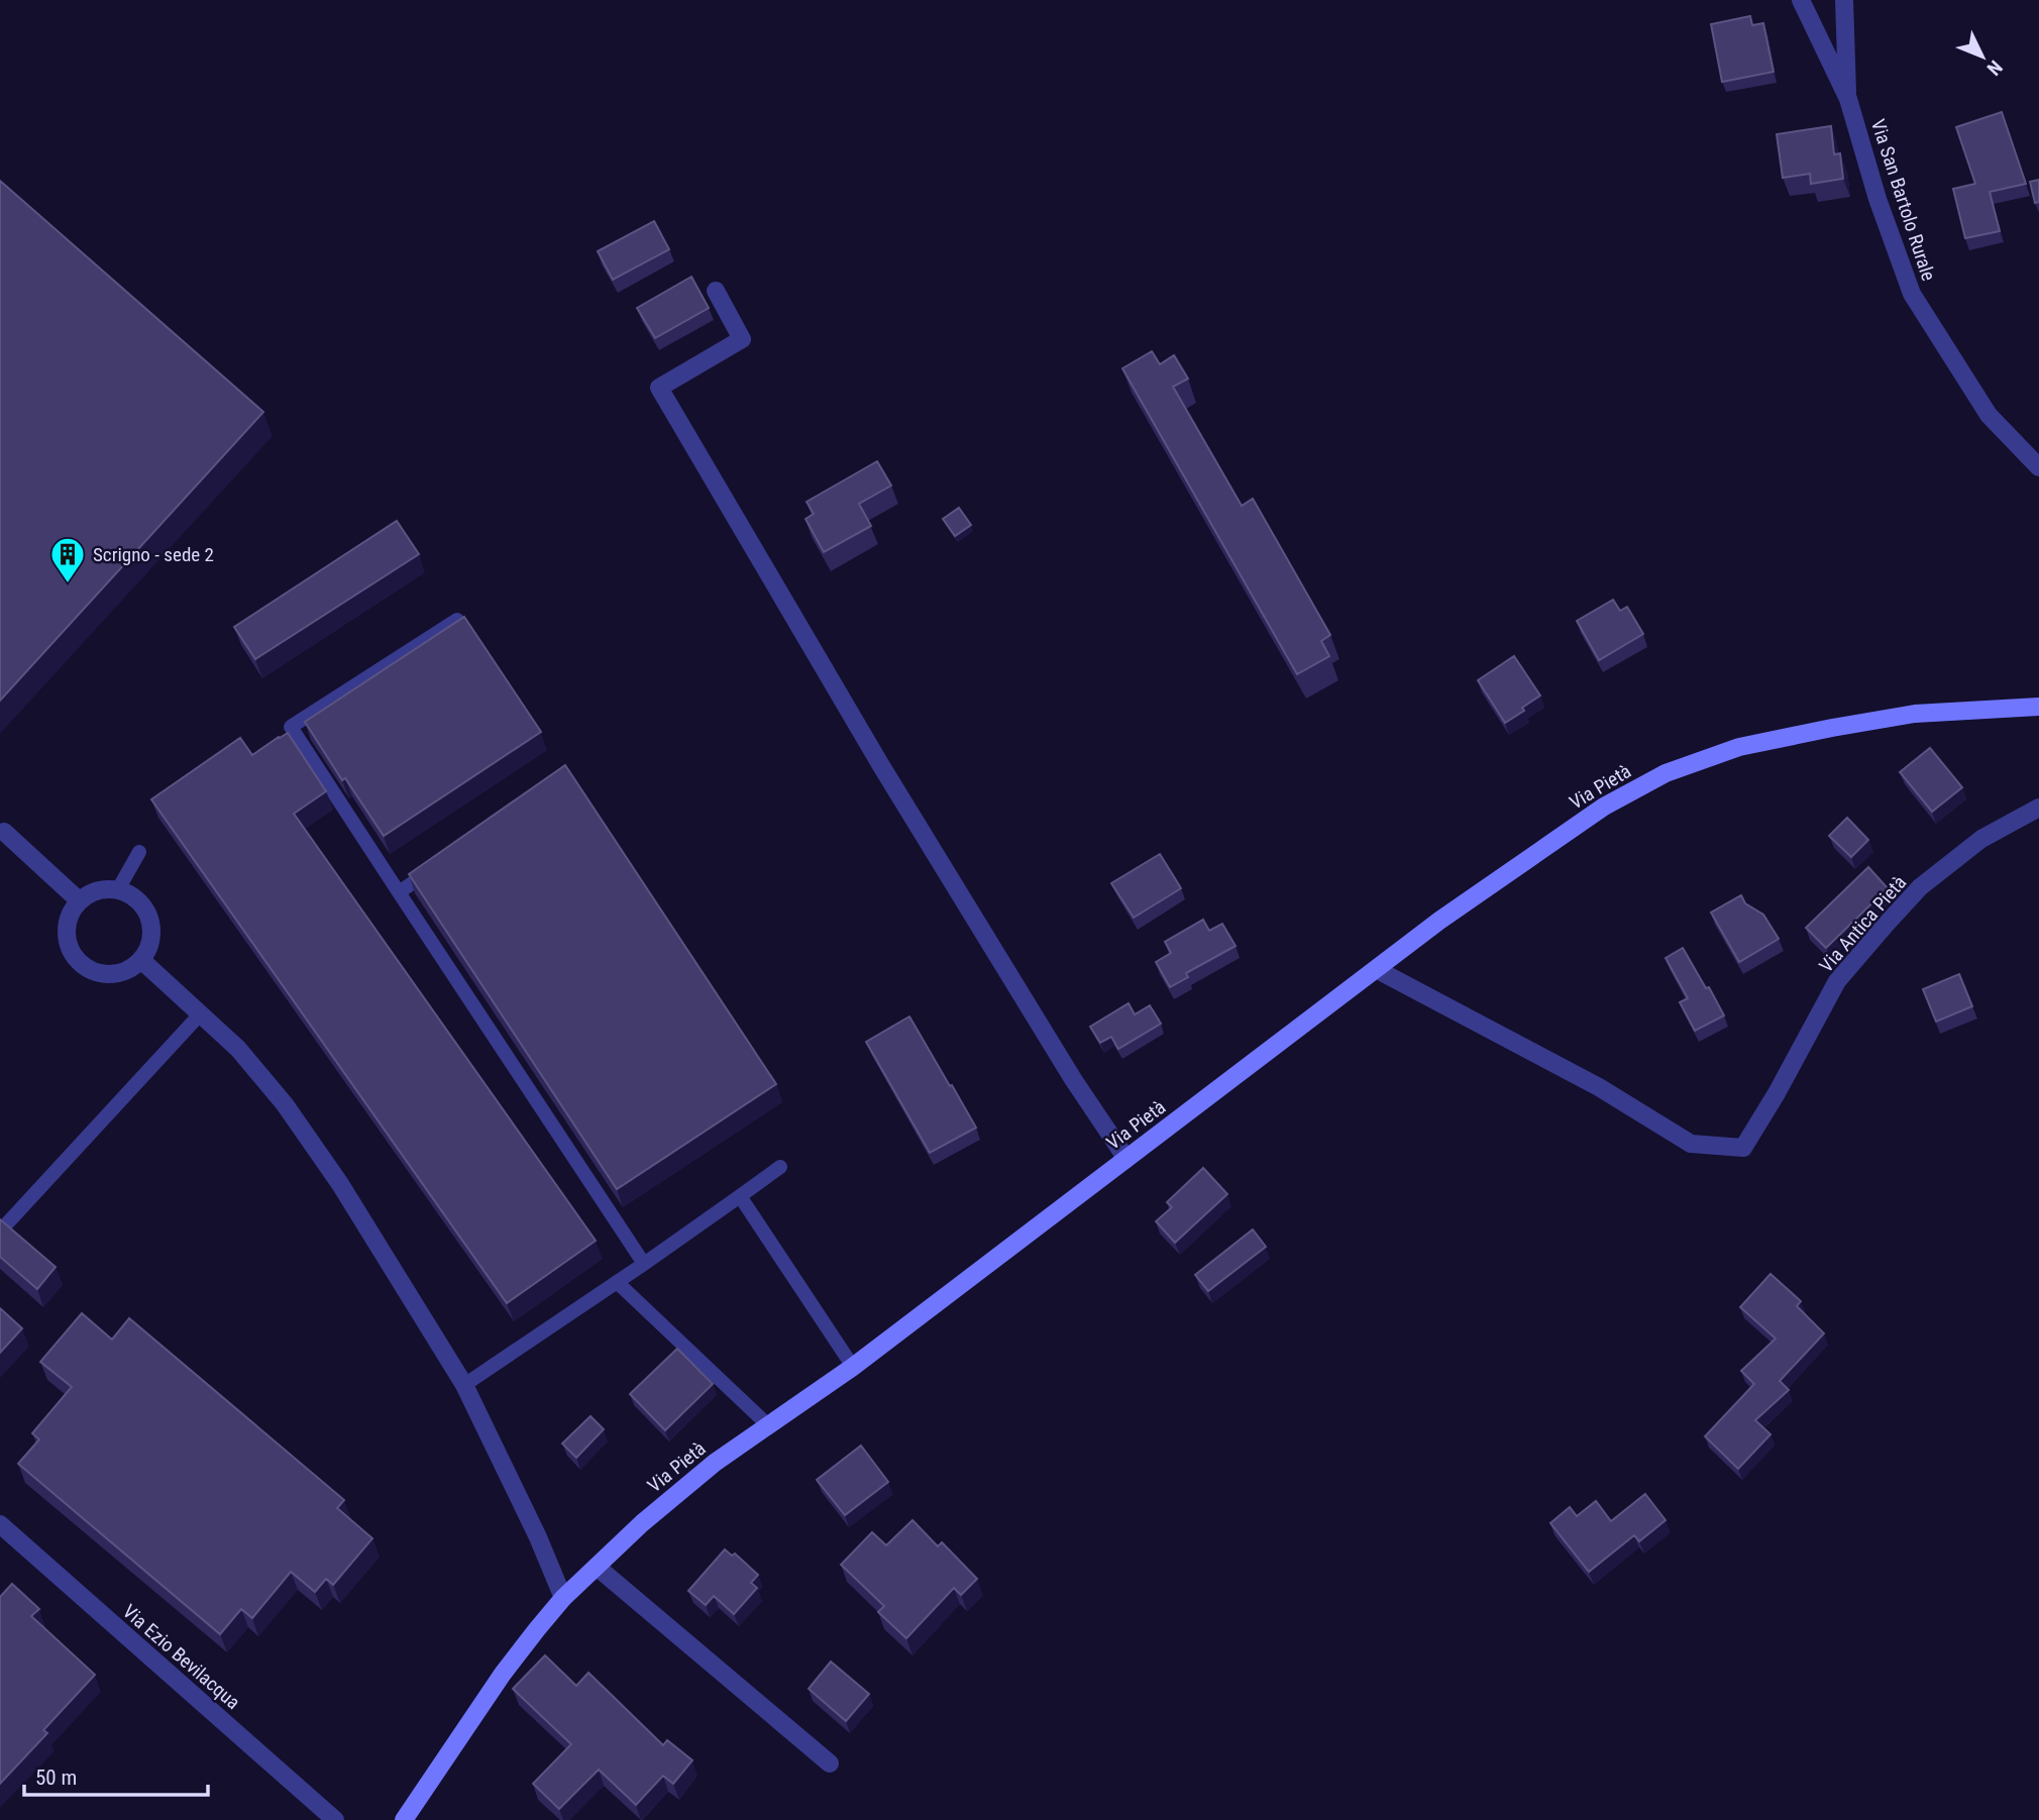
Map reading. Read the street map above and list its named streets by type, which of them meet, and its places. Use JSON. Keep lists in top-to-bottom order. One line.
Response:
{"streets":{"street":["Via San Bartolo Rurale","Via Pietà","Via Antica Pietà","Via Ezio Bevilacqua"]},"crossings":[["Via Pietà","Via Antica Pietà"]],"places":{"building":["Scrigno - sede 2"]},"scale_bar":"50 m","north":"bottom right"}
